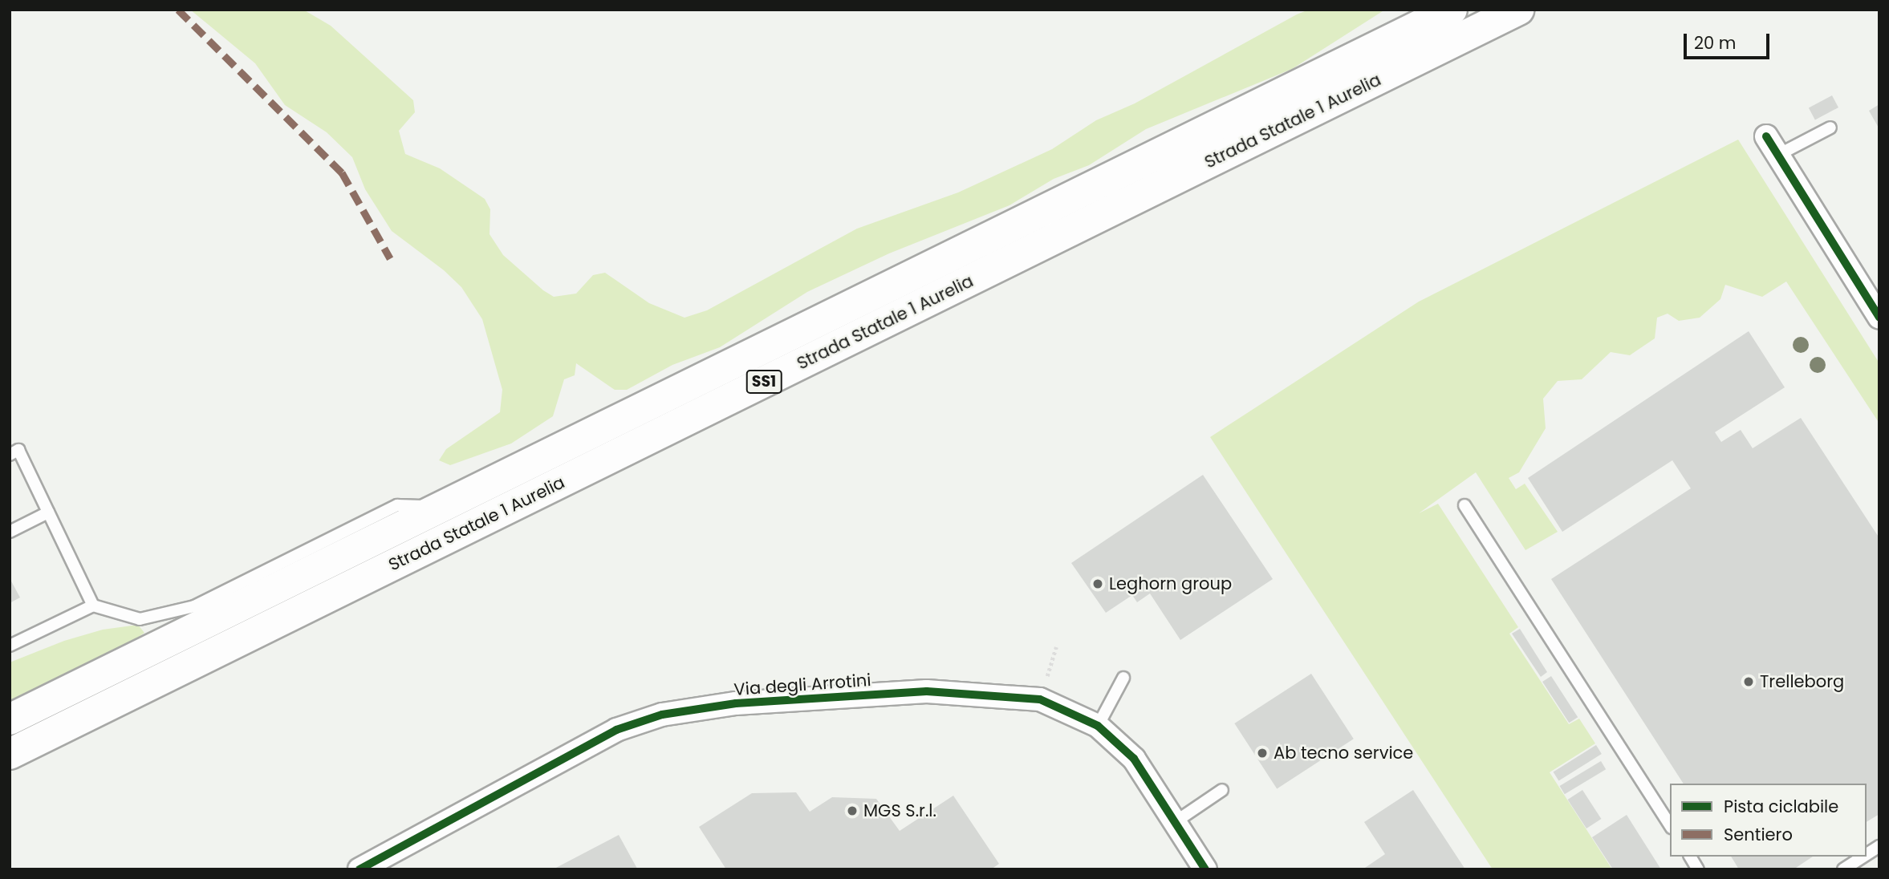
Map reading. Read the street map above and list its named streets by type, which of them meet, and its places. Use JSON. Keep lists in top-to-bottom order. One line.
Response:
{"streets":{"highway":["Strada Statale 1 Aurelia","SS1"],"street":["Via degli Arrotini"]},"places":["Leghorn group","Trelleborg","Ab tecno service","MGS S.r.l."],"legend":["Pista ciclabile","Sentiero"],"scale_bar":"20 m"}
